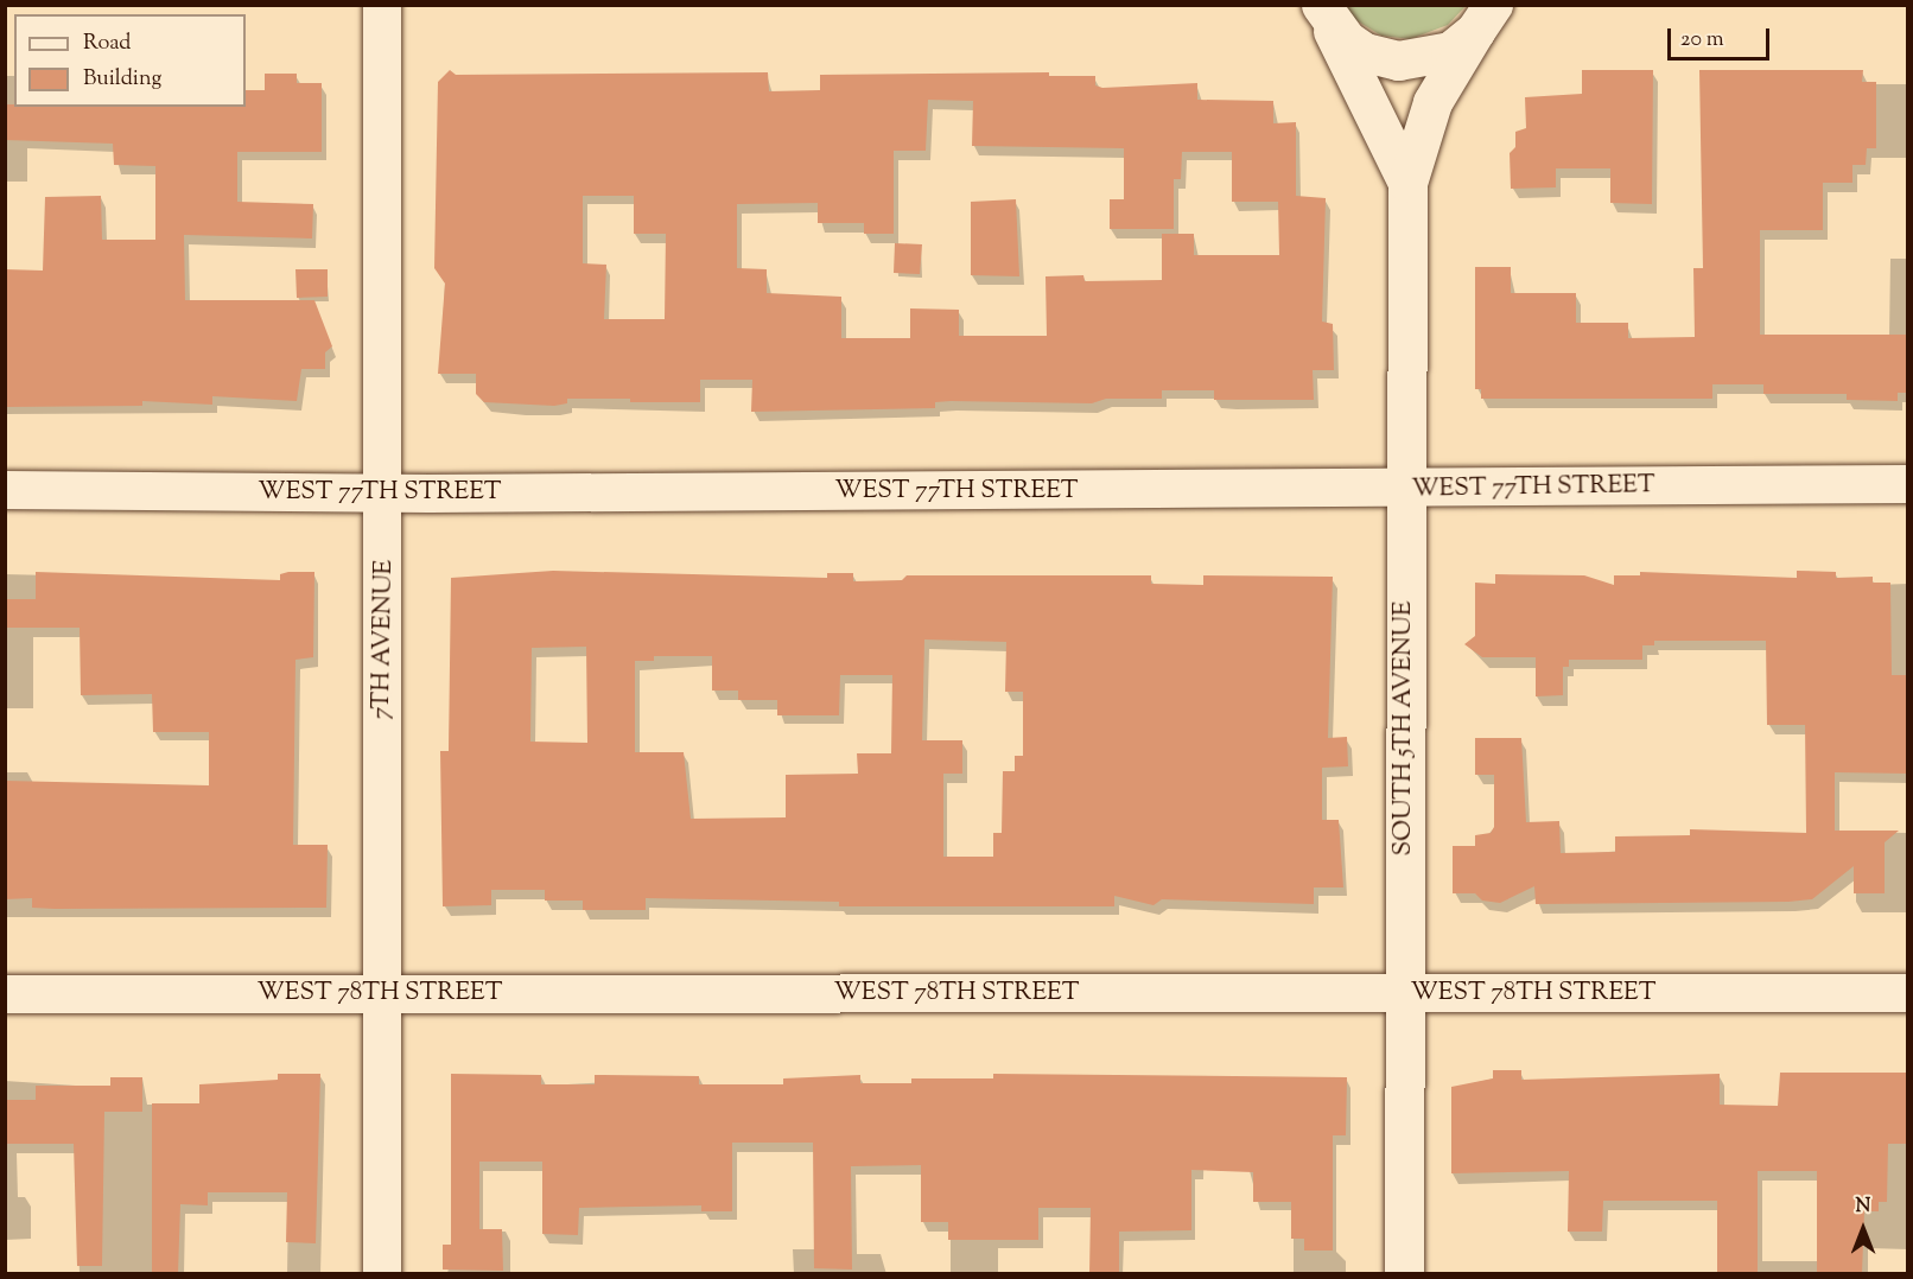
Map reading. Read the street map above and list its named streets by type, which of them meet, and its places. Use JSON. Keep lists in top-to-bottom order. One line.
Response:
{"streets":{"street":["WEST 77TH STREET","7TH AVENUE","SOUTH 5TH AVENUE","WEST 78TH STREET"]},"crossings":[["WEST 77TH STREET","7TH AVENUE"],["WEST 77TH STREET","SOUTH 5TH AVENUE"],["7TH AVENUE","WEST 78TH STREET"],["SOUTH 5TH AVENUE","WEST 78TH STREET"]],"legend":["Road","Building"],"scale_bar":"20 m","north":"top"}
